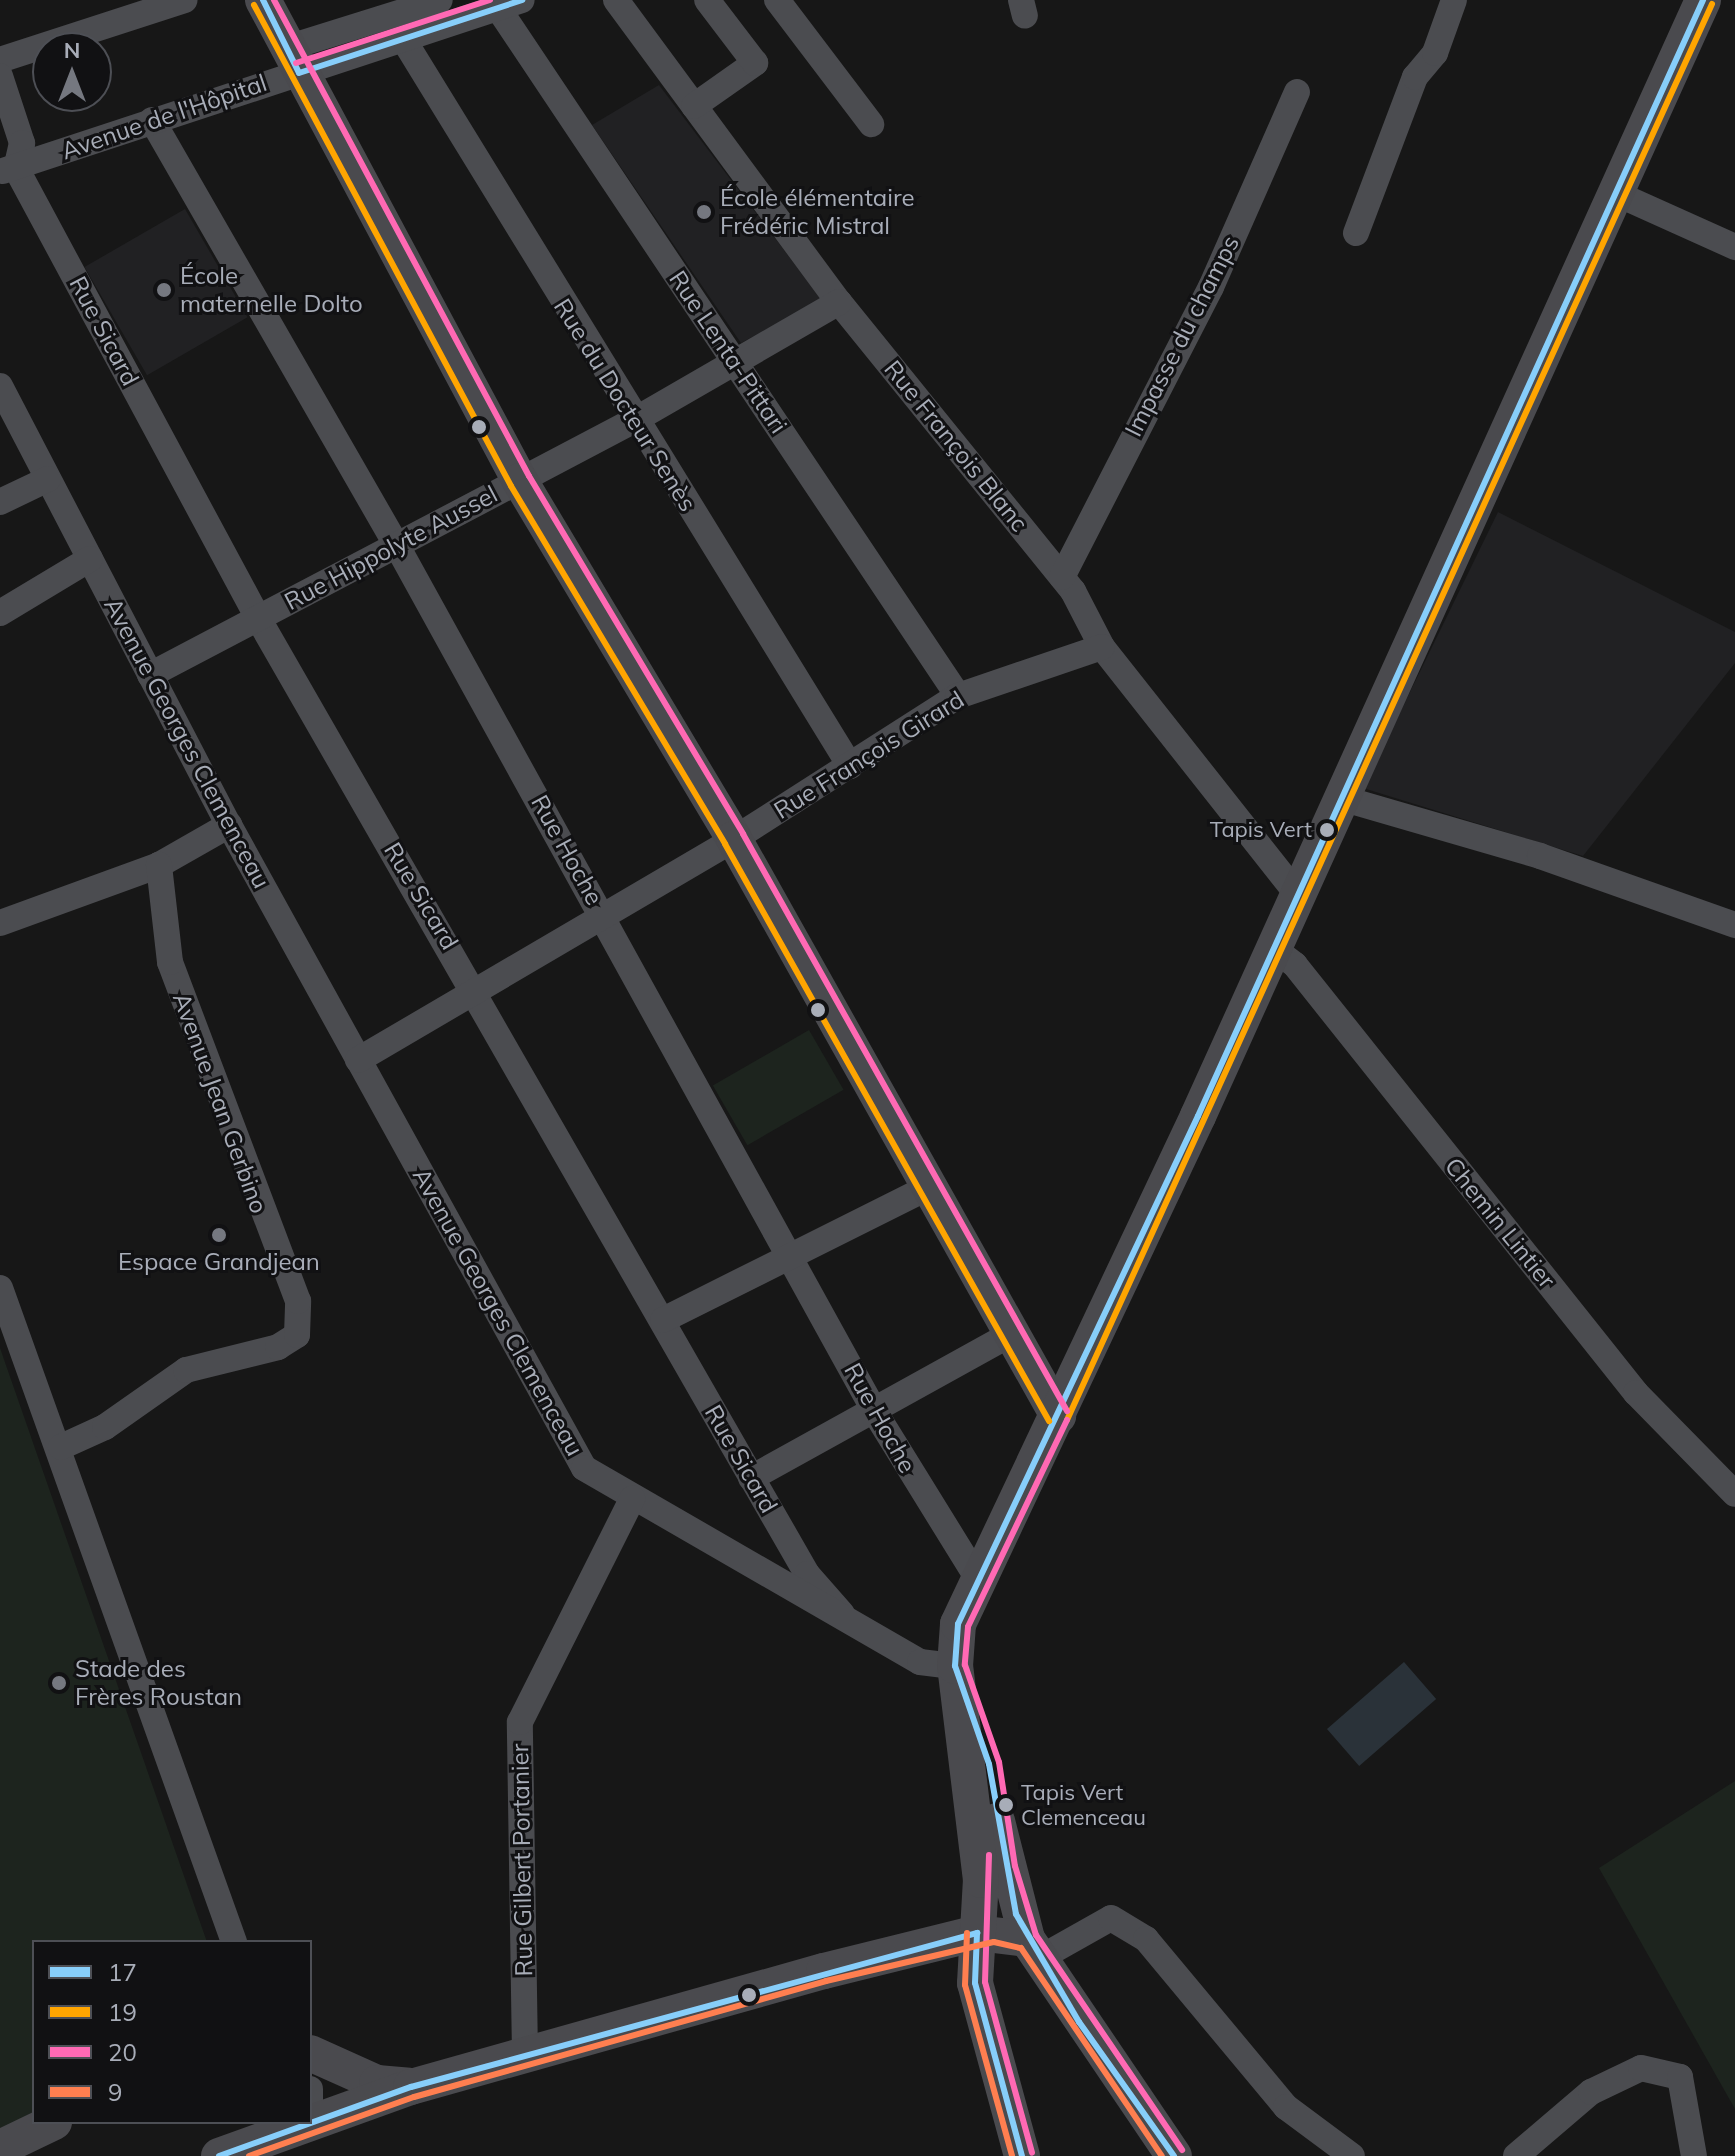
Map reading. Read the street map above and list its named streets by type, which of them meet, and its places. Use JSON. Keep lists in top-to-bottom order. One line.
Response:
{"streets":{"street":["Avenue de l'Hôpital","Rue Sicard","Impasse du champs","Rue Lenta-Pittari","Rue du Docteur Senès","Rue François Blanc","Rue Hippolyte Aussel","Avenue Georges Clemenceau","Rue François Girard","Rue Hoche","Avenue Jean Gerbino","Chemin Lintier","Rue Gilbert Portanier"]},"crossings":[["Avenue de l'Hôpital","Rue Sicard"],["Avenue de l'Hôpital","Rue Lenta-Pittari"],["Avenue de l'Hôpital","Rue du Docteur Senès"],["Avenue de l'Hôpital","Rue Hoche"],["Rue Sicard","Rue Hippolyte Aussel"],["Rue Sicard","Avenue Georges Clemenceau"],["Rue Sicard","Rue François Girard"],["Impasse du champs","Rue François Blanc"],["Rue Lenta-Pittari","Rue Hippolyte Aussel"],["Rue Lenta-Pittari","Rue François Girard"],["Rue du Docteur Senès","Rue Hippolyte Aussel"],["Rue du Docteur Senès","Rue François Girard"],["Rue François Blanc","Rue Hippolyte Aussel"],["Rue François Blanc","Rue François Girard"],["Rue Hippolyte Aussel","Avenue Georges Clemenceau"],["Rue Hippolyte Aussel","Rue Hoche"],["Avenue Georges Clemenceau","Rue François Girard"],["Avenue Georges Clemenceau","Rue Gilbert Portanier"],["Rue François Girard","Rue Hoche"]],"places":["École élémentaire Frédéric Mistral","École maternelle Dolto","Tapis Vert","Espace Grandjean","Stade des Frères Roustan","Tapis Vert Clemenceau"],"lines":["transit line 17","transit line 20","transit line 19","transit line 9"],"legend":["17","19","20","9"],"north":"top"}
